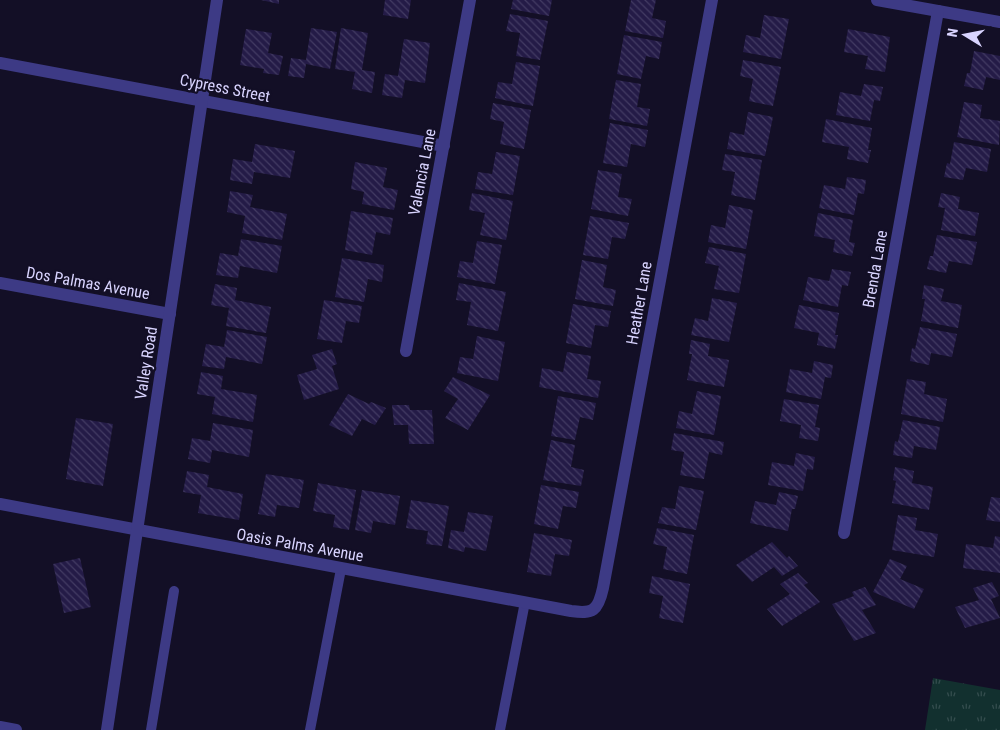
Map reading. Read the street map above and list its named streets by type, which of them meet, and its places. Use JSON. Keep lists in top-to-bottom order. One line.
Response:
{"streets":{"street":["Cypress Street","Valencia Lane","Brenda Lane","Dos Palmas Avenue","Heather Lane","Valley Road","Oasis Palms Avenue"]},"crossings":[["Cypress Street","Valencia Lane"],["Cypress Street","Valley Road"],["Dos Palmas Avenue","Valley Road"],["Heather Lane","Oasis Palms Avenue"],["Valley Road","Oasis Palms Avenue"]],"north":"left"}
